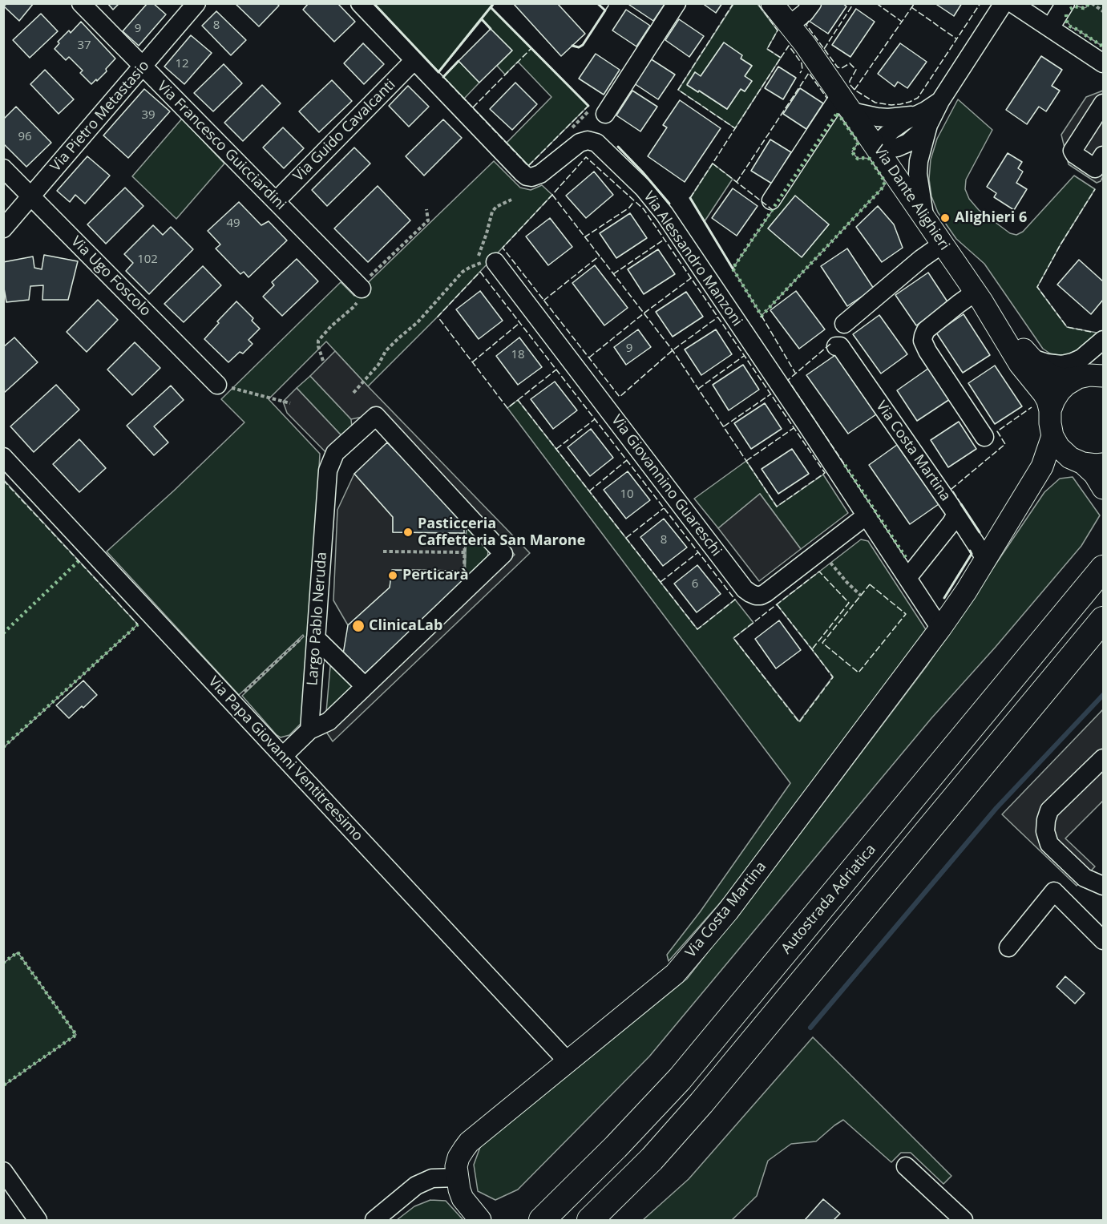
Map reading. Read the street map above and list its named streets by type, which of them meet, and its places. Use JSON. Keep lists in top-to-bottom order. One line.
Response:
{"streets":{"highway":["Autostrada Adriatica"],"main road":["Via Dante Alighieri","Via Costa Martina"],"street":["Via Pietro Metastasio","Via Guido Cavalcanti","Via Francesco Guicciardini","Via Alessandro Manzoni","Via Ugo Foscolo","Via Giovannino Guareschi","Largo Pablo Neruda","Via Papa Giovanni Ventitreesimo"]},"crossings":[["Via Pietro Metastasio","Via Francesco Guicciardini"],["Via Pietro Metastasio","Via Ugo Foscolo"],["Via Guido Cavalcanti","Via Francesco Guicciardini"],["Via Guido Cavalcanti","Via Alessandro Manzoni"],["Via Alessandro Manzoni","Via Costa Martina"],["Via Alessandro Manzoni","Via Giovannino Guareschi"],["Via Costa Martina","Via Papa Giovanni Ventitreesimo"]],"places":["Alighieri 6","Pasticceria Caffetteria San Marone","Perticarà","ClinicaLab"],"house_numbers":["8","9","37","12","39","96","49","102","9","18","10","8","6"]}
